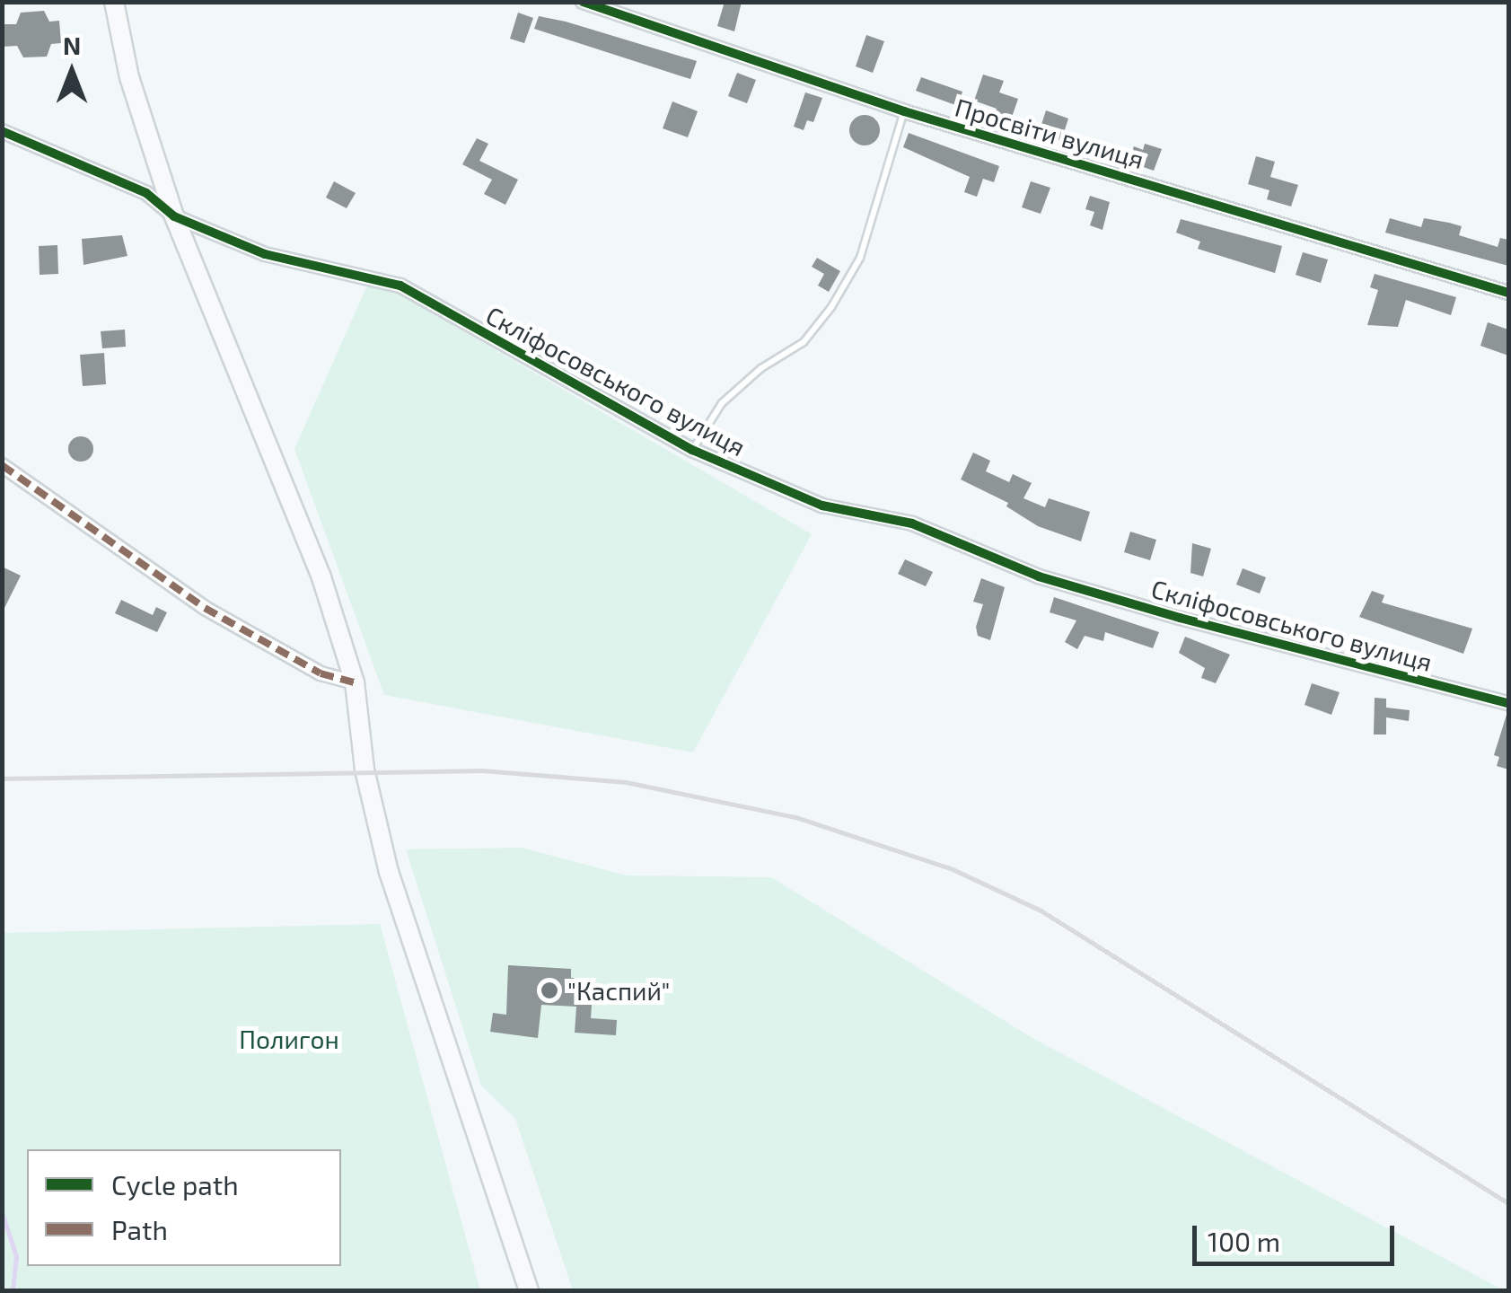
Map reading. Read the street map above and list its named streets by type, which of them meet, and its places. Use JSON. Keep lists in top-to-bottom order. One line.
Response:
{"streets":{"street":["Просвіти вулиця","Скліфосовського вулиця"]},"parks":["Полигон"],"places":["\"Каспий\""],"legend":["Cycle path","Path"],"scale_bar":"100 m","north":"top"}
